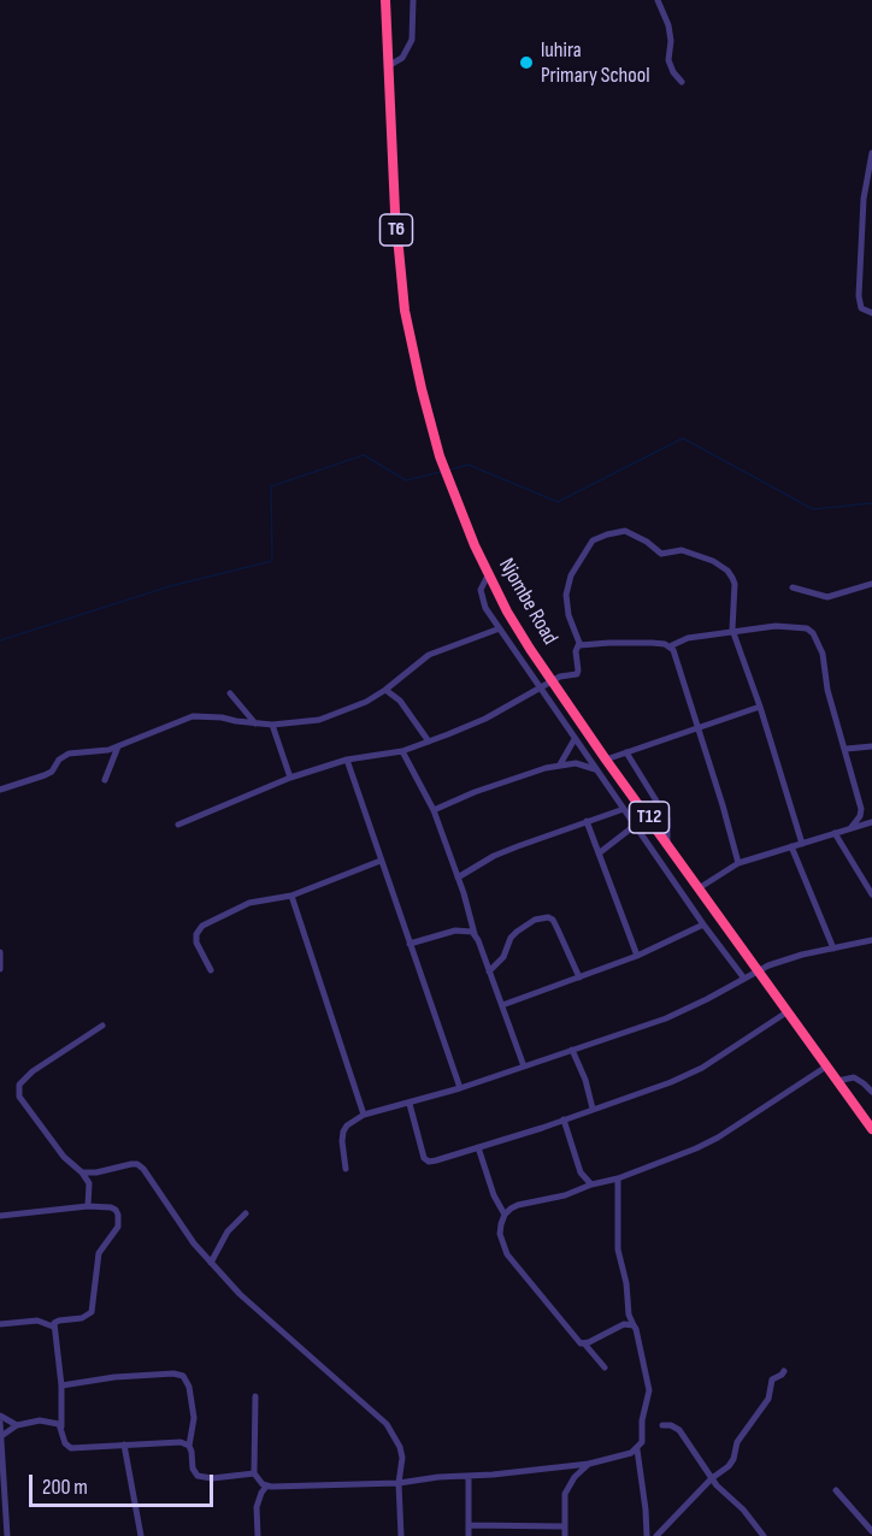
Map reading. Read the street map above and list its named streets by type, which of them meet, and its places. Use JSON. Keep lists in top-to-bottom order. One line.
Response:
{"streets":{"highway":["T6","Njombe Road","T12"]},"places":["luhira Primary School"],"scale_bar":"200 m"}
